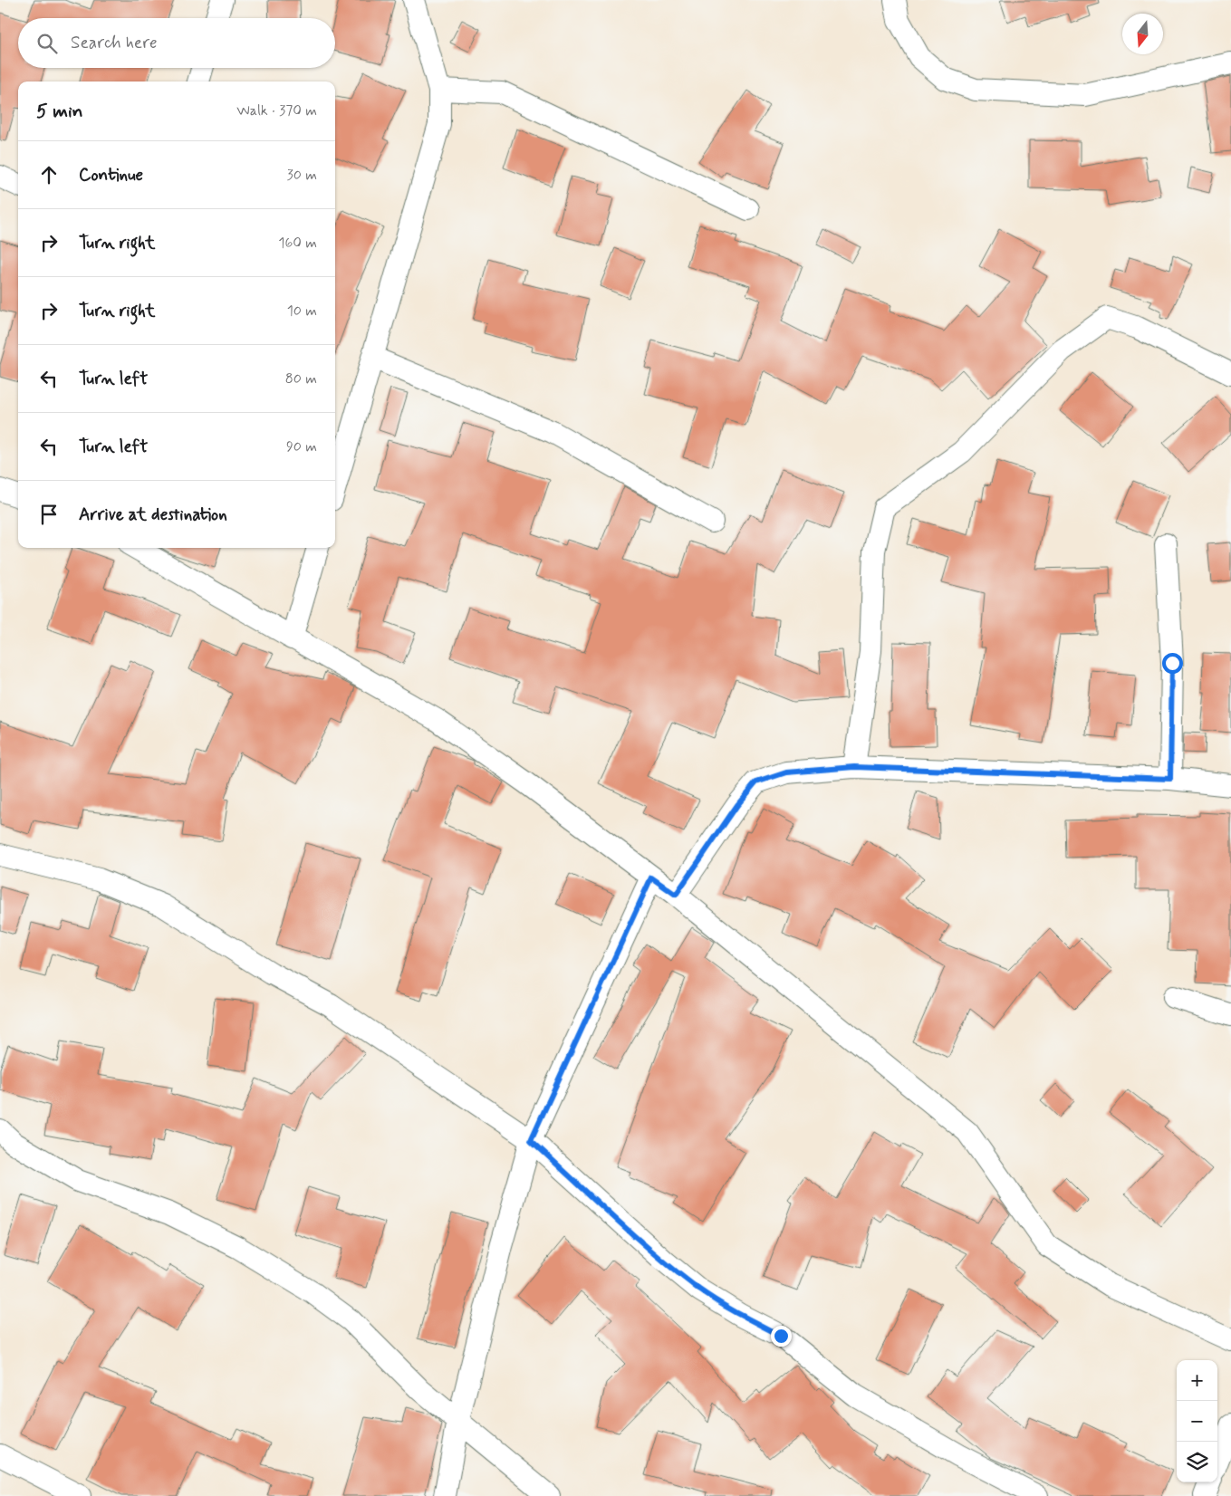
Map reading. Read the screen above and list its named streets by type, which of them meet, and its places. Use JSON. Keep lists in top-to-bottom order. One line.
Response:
{"north":"bottom","page":{"search":"Search here","heading":["5 min","Walk · 370 m"],"list":[["Continue","30 m"],["Turn right","160 m"],["Turn right","10 m"],["Turn left","80 m"],["Turn left","90 m"],"Arrive at destination"],"map_buttons":["+","−"]}}
